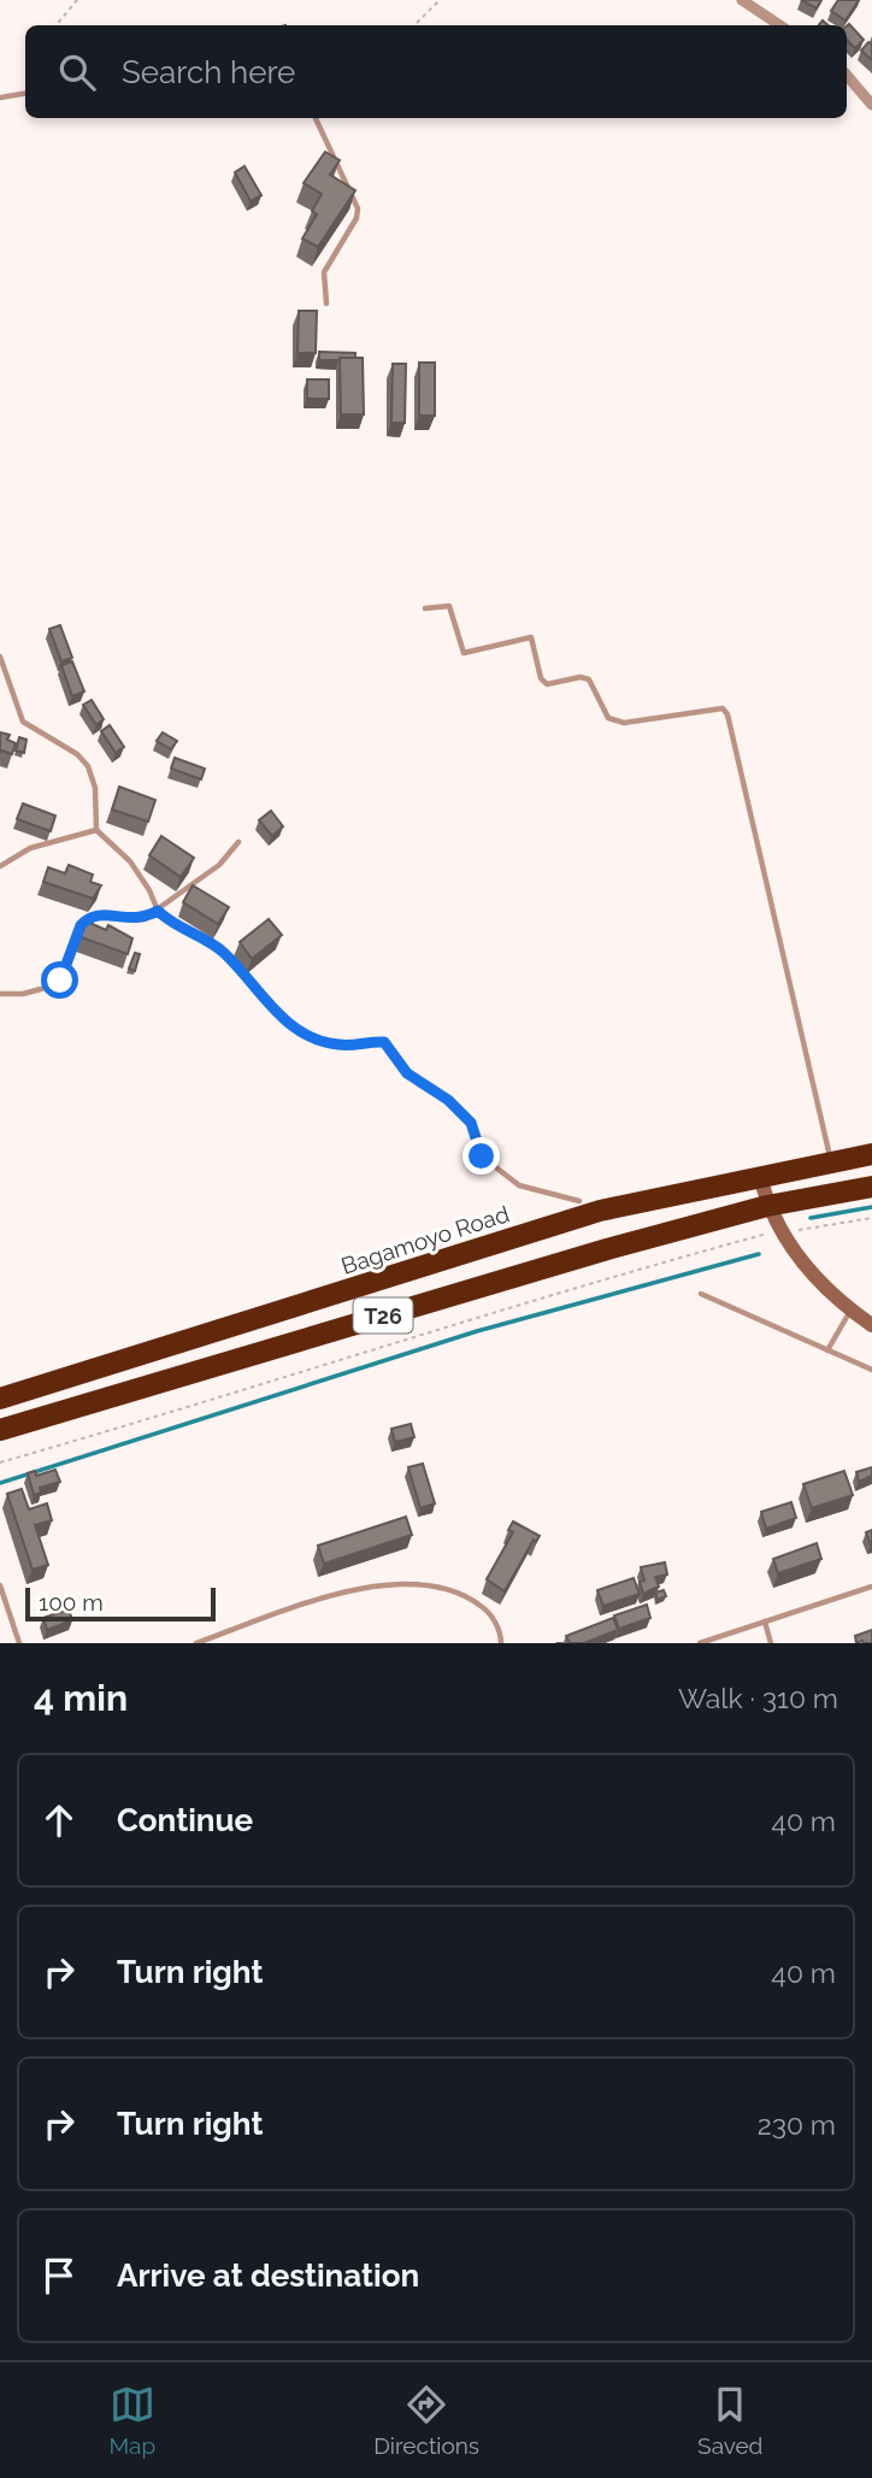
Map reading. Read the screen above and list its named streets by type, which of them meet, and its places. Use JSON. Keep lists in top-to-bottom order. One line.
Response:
{"streets":{"highway":["Bagamoyo Road","T26"]},"scale_bar":"100 m","page":{"search":"Search here","scale":"100 m","heading":["4 min","Walk · 310 m"],"list":[["Continue","40 m"],["Turn right","40 m"],["Turn right","230 m"],"Arrive at destination"],"nav":["Map","Directions","Saved"]}}
